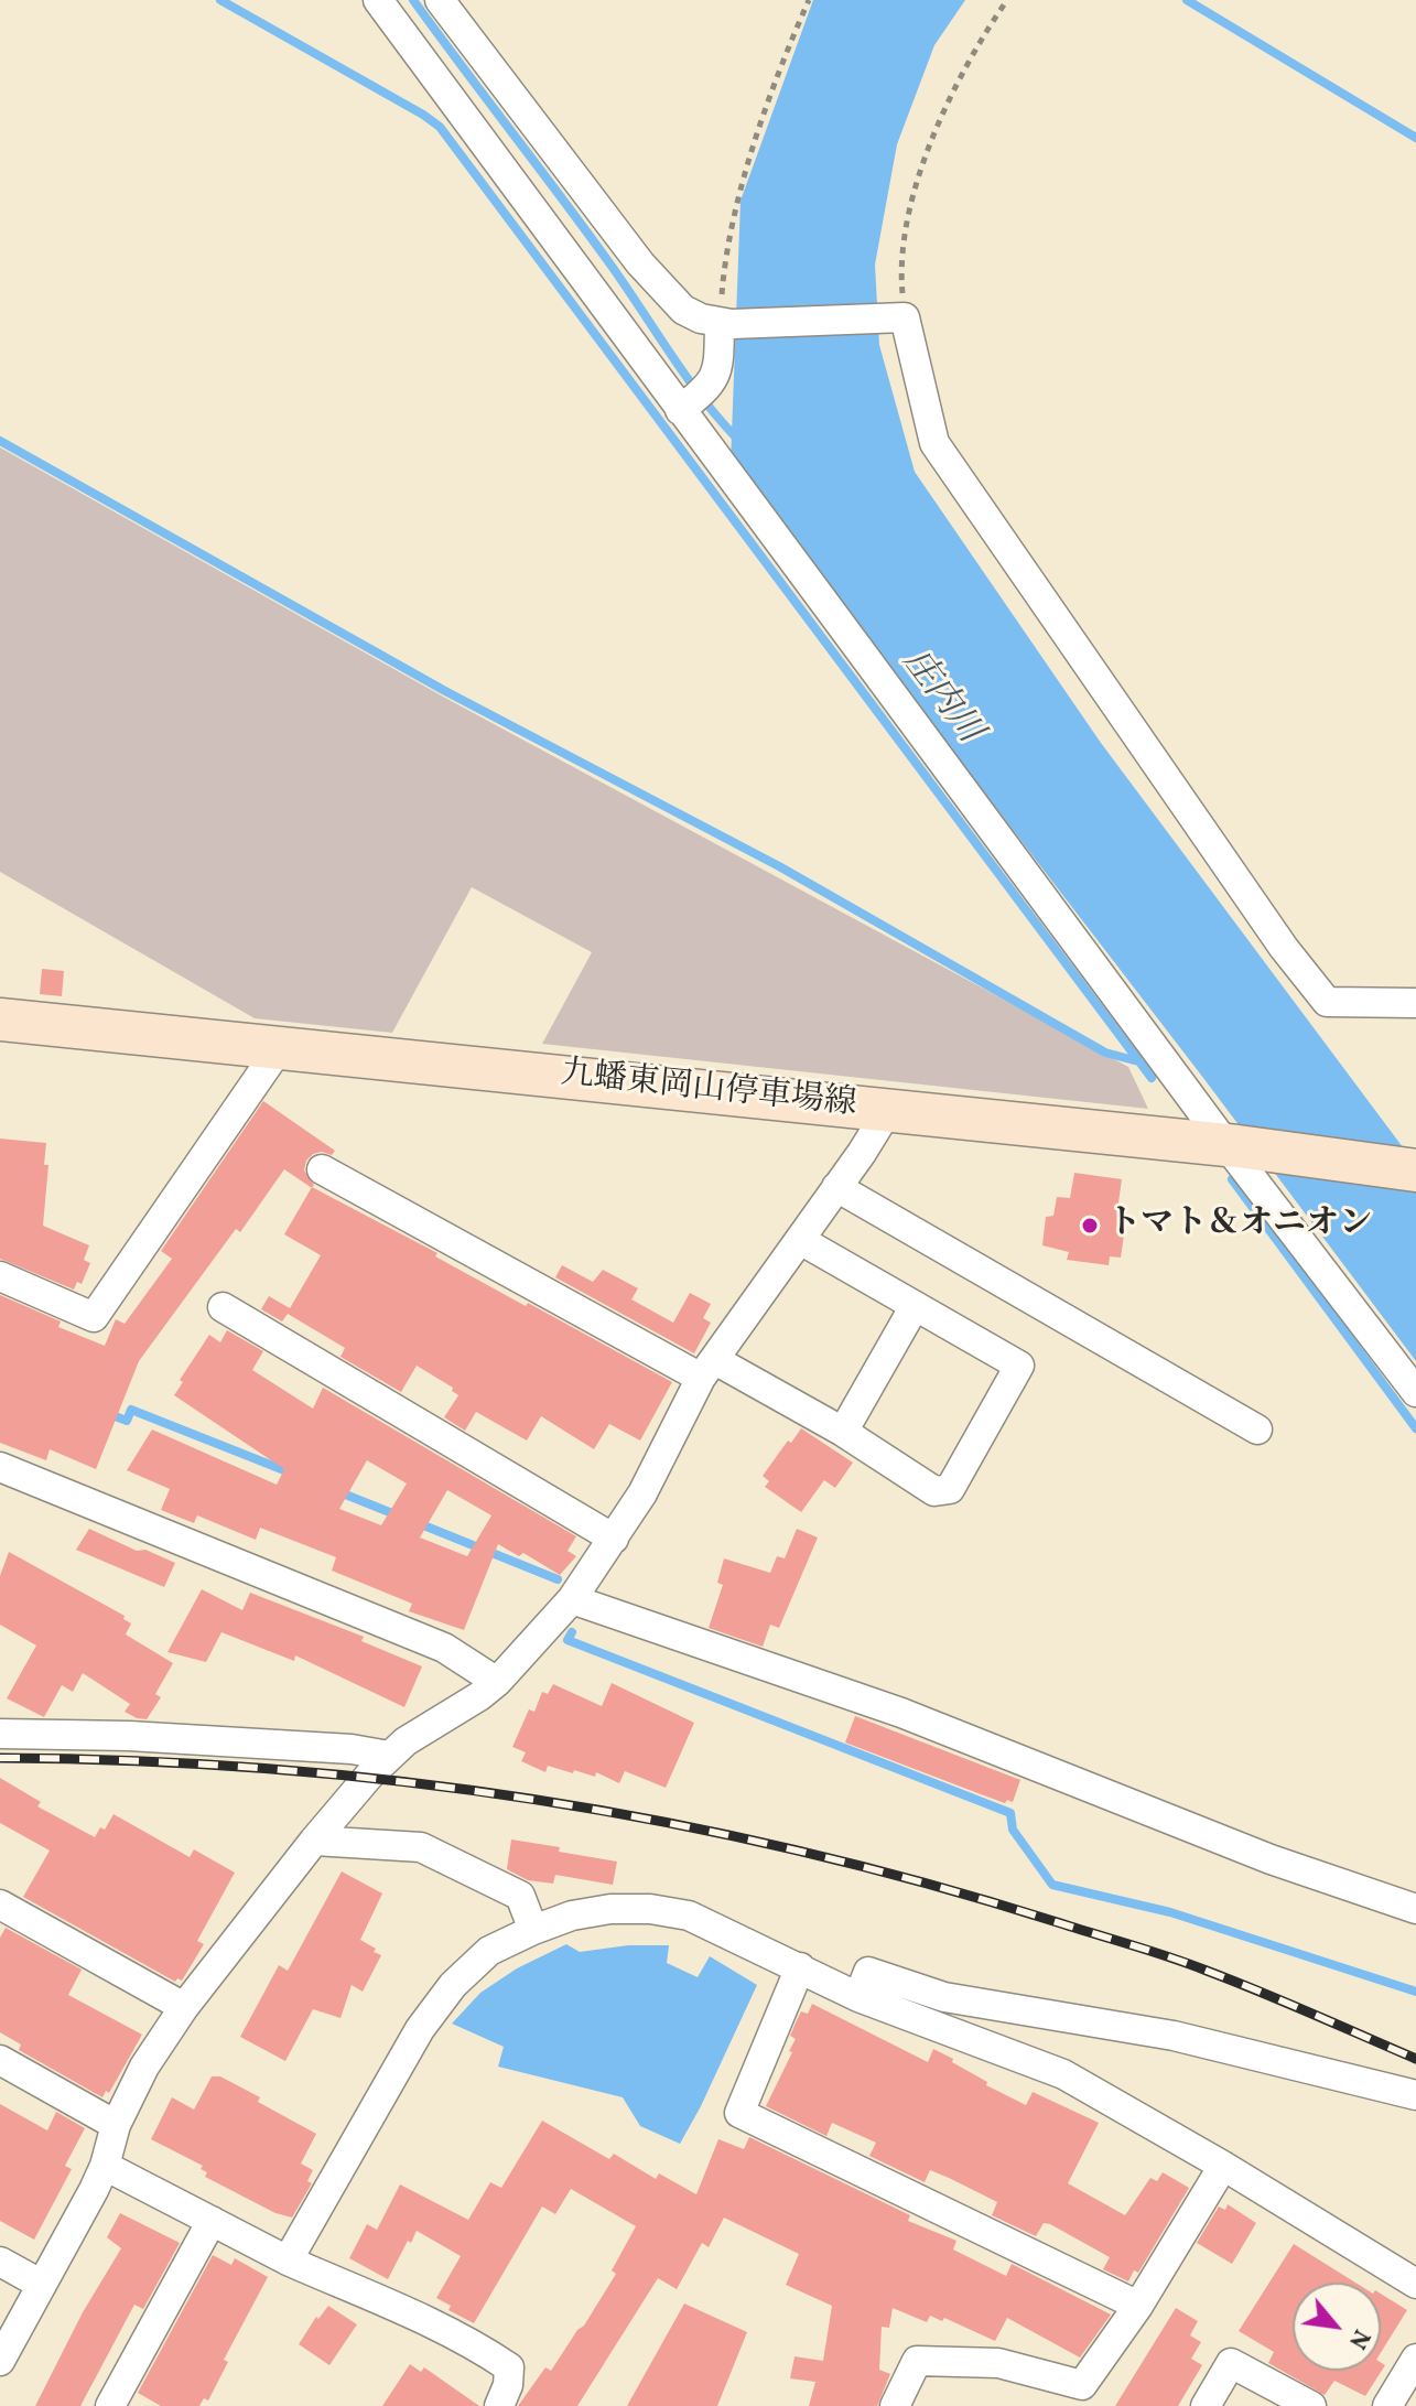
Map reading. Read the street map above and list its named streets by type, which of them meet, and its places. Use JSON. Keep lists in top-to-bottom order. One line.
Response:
{"streets":{"main road":["九蟠東岡山停車場線"]},"water":["庄内川"],"places":["トマト＆オニオン"],"north":"bottom right"}
